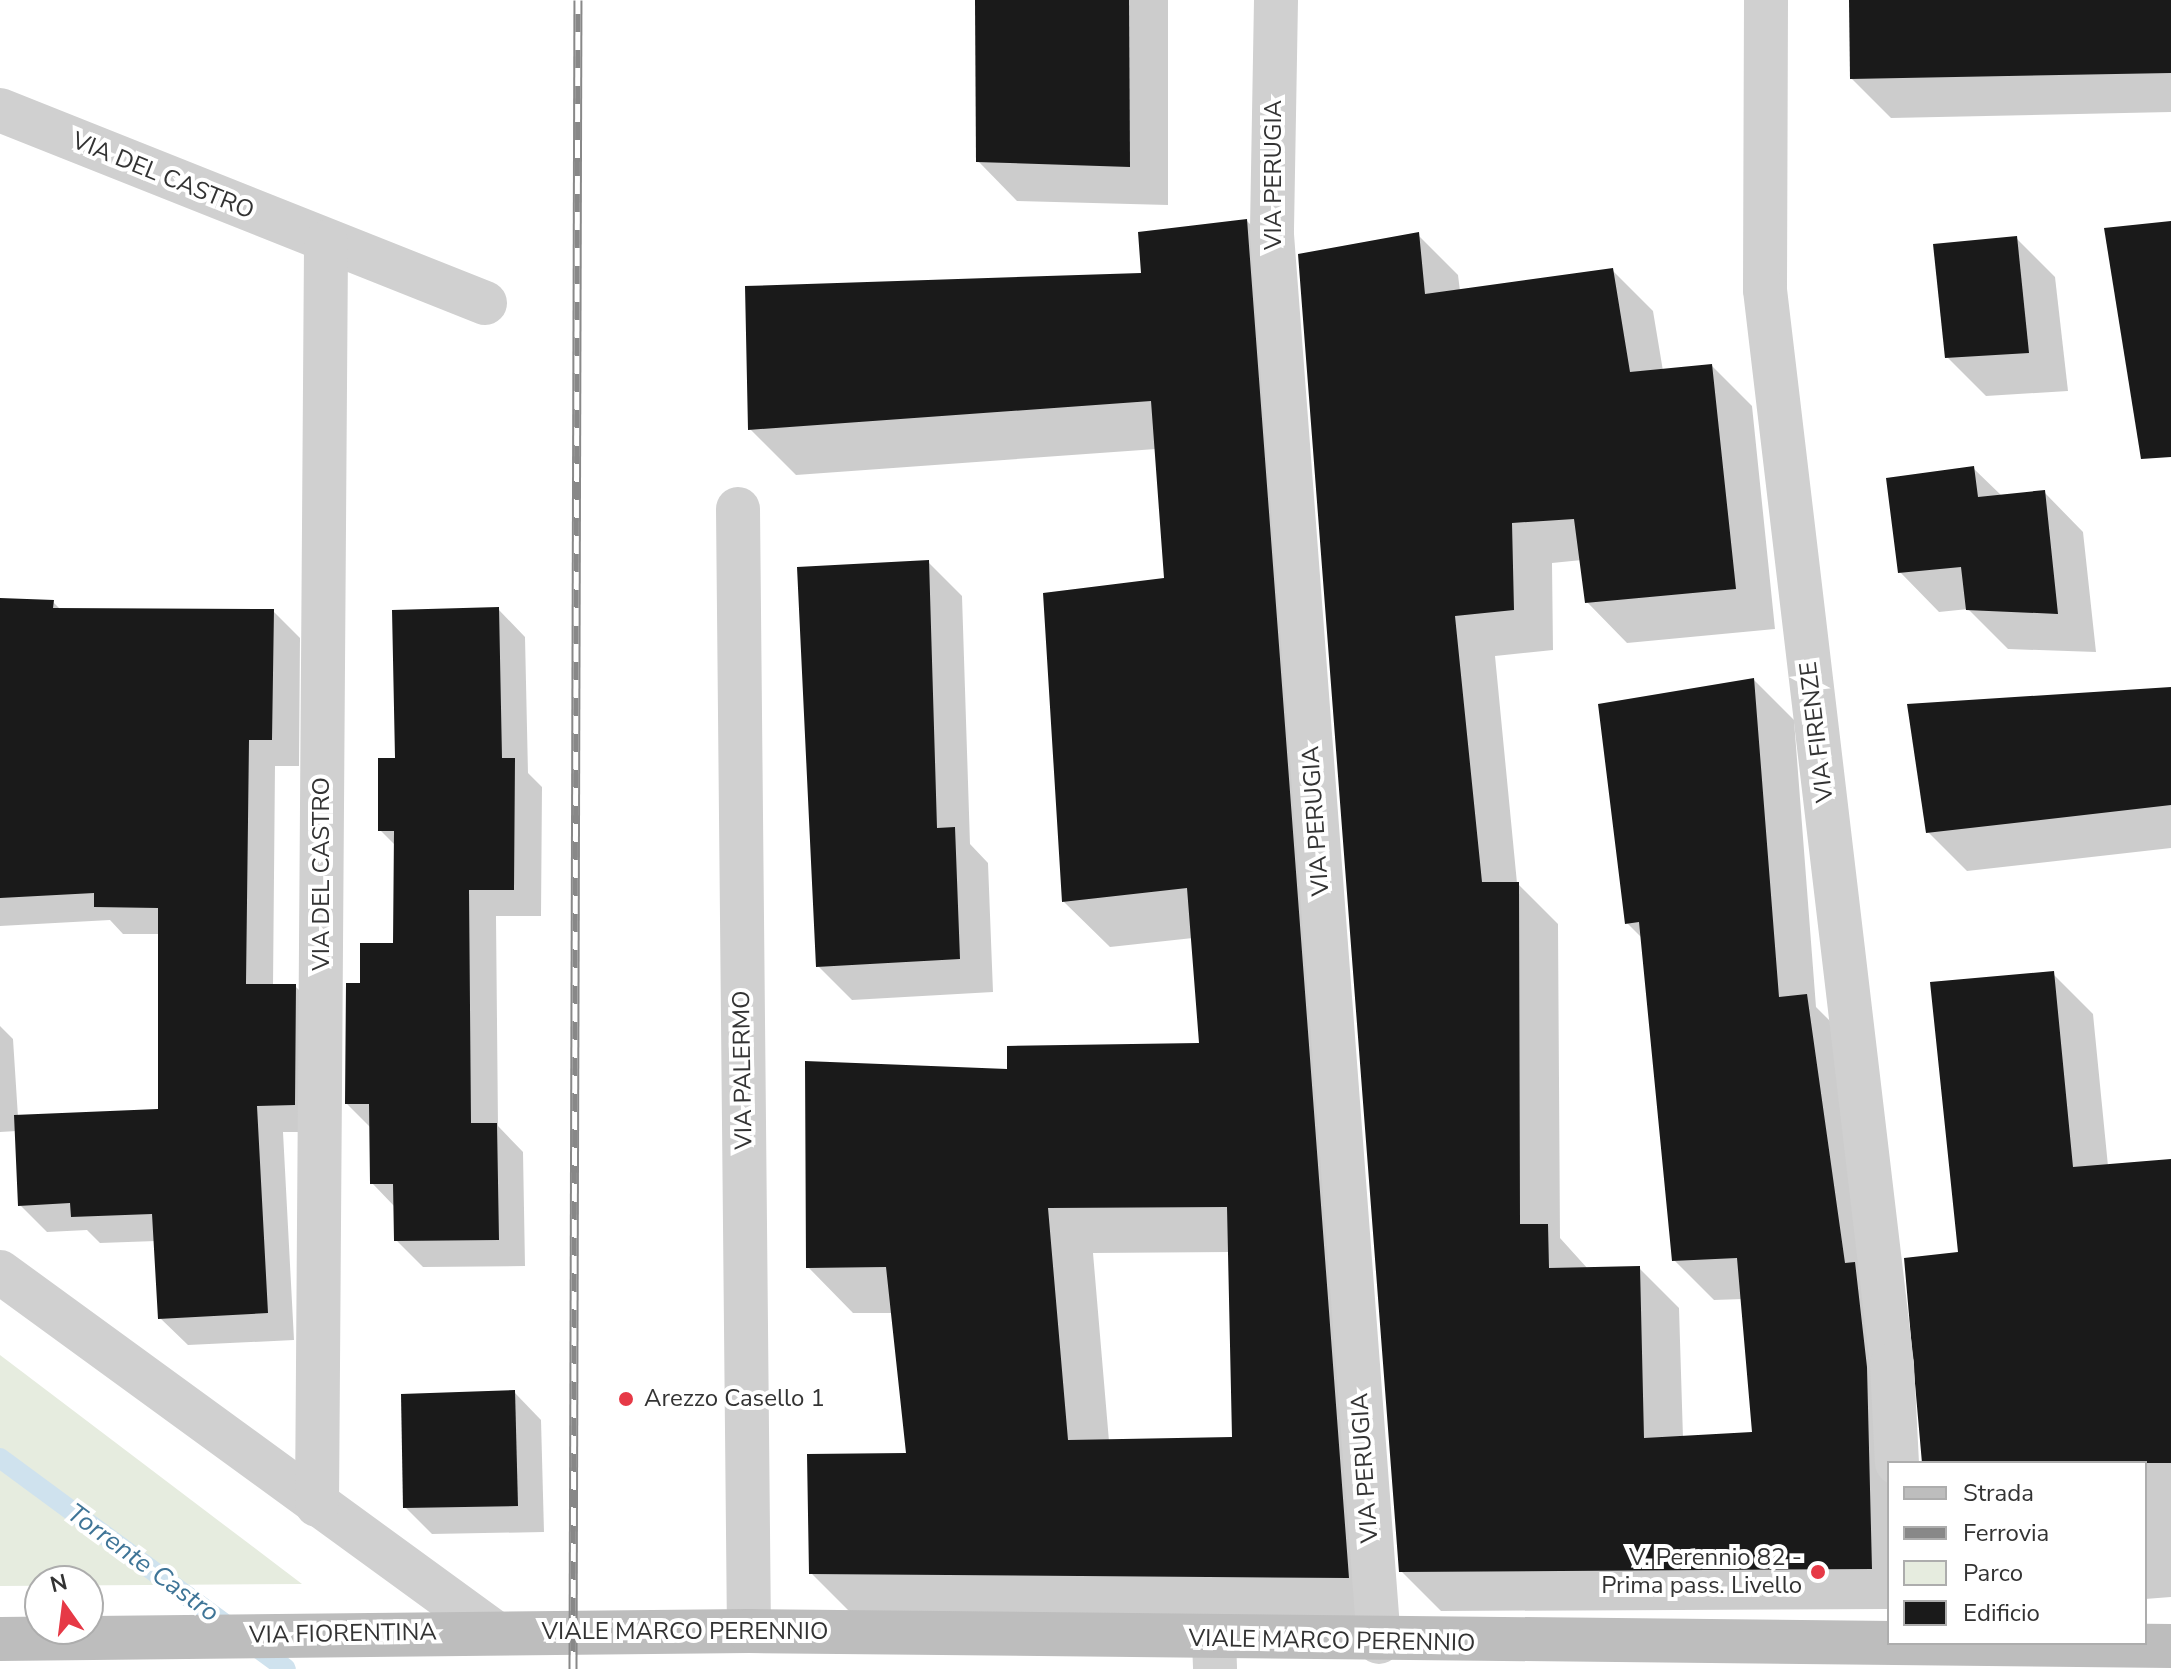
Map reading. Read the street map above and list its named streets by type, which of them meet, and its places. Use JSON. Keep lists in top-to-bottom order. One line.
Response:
{"streets":{"main road":["VIALE MARCO PERENNIO","VIA FIORENTINA"],"street":["VIA PERUGIA","VIA DEL CASTRO","VIA FIRENZE","VIA PALERMO"]},"crossings":[["VIA PERUGIA","VIALE MARCO PERENNIO"],["VIA PALERMO","VIALE MARCO PERENNIO"],["VIALE MARCO PERENNIO","VIA FIORENTINA"]],"water":["Torrente Castro"],"places":["Arezzo Casello 1","V. Perennio 82 - Prima pass. Livello"],"legend":["Strada","Ferrovia","Parco","Edificio"],"north":"top"}
